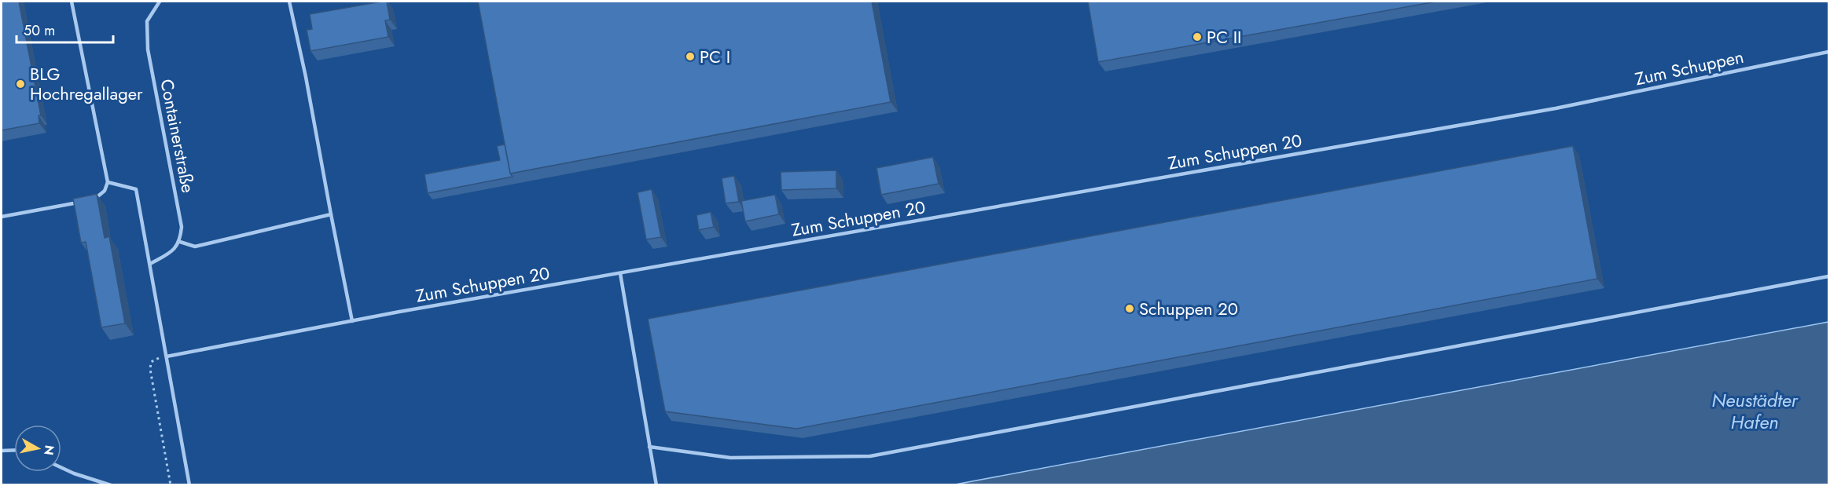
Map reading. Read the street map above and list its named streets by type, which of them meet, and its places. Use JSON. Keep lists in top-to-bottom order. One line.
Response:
{"streets":{"lane":["Zum Schuppen","Containerstraße","Zum Schuppen 20"]},"crossings":[["Zum Schuppen","Zum Schuppen 20"]],"water":["Neustädter Hafen"],"places":["PC II","PC I","BLG Hochregallager","Schuppen 20"],"scale_bar":"50 m","north":"right"}
